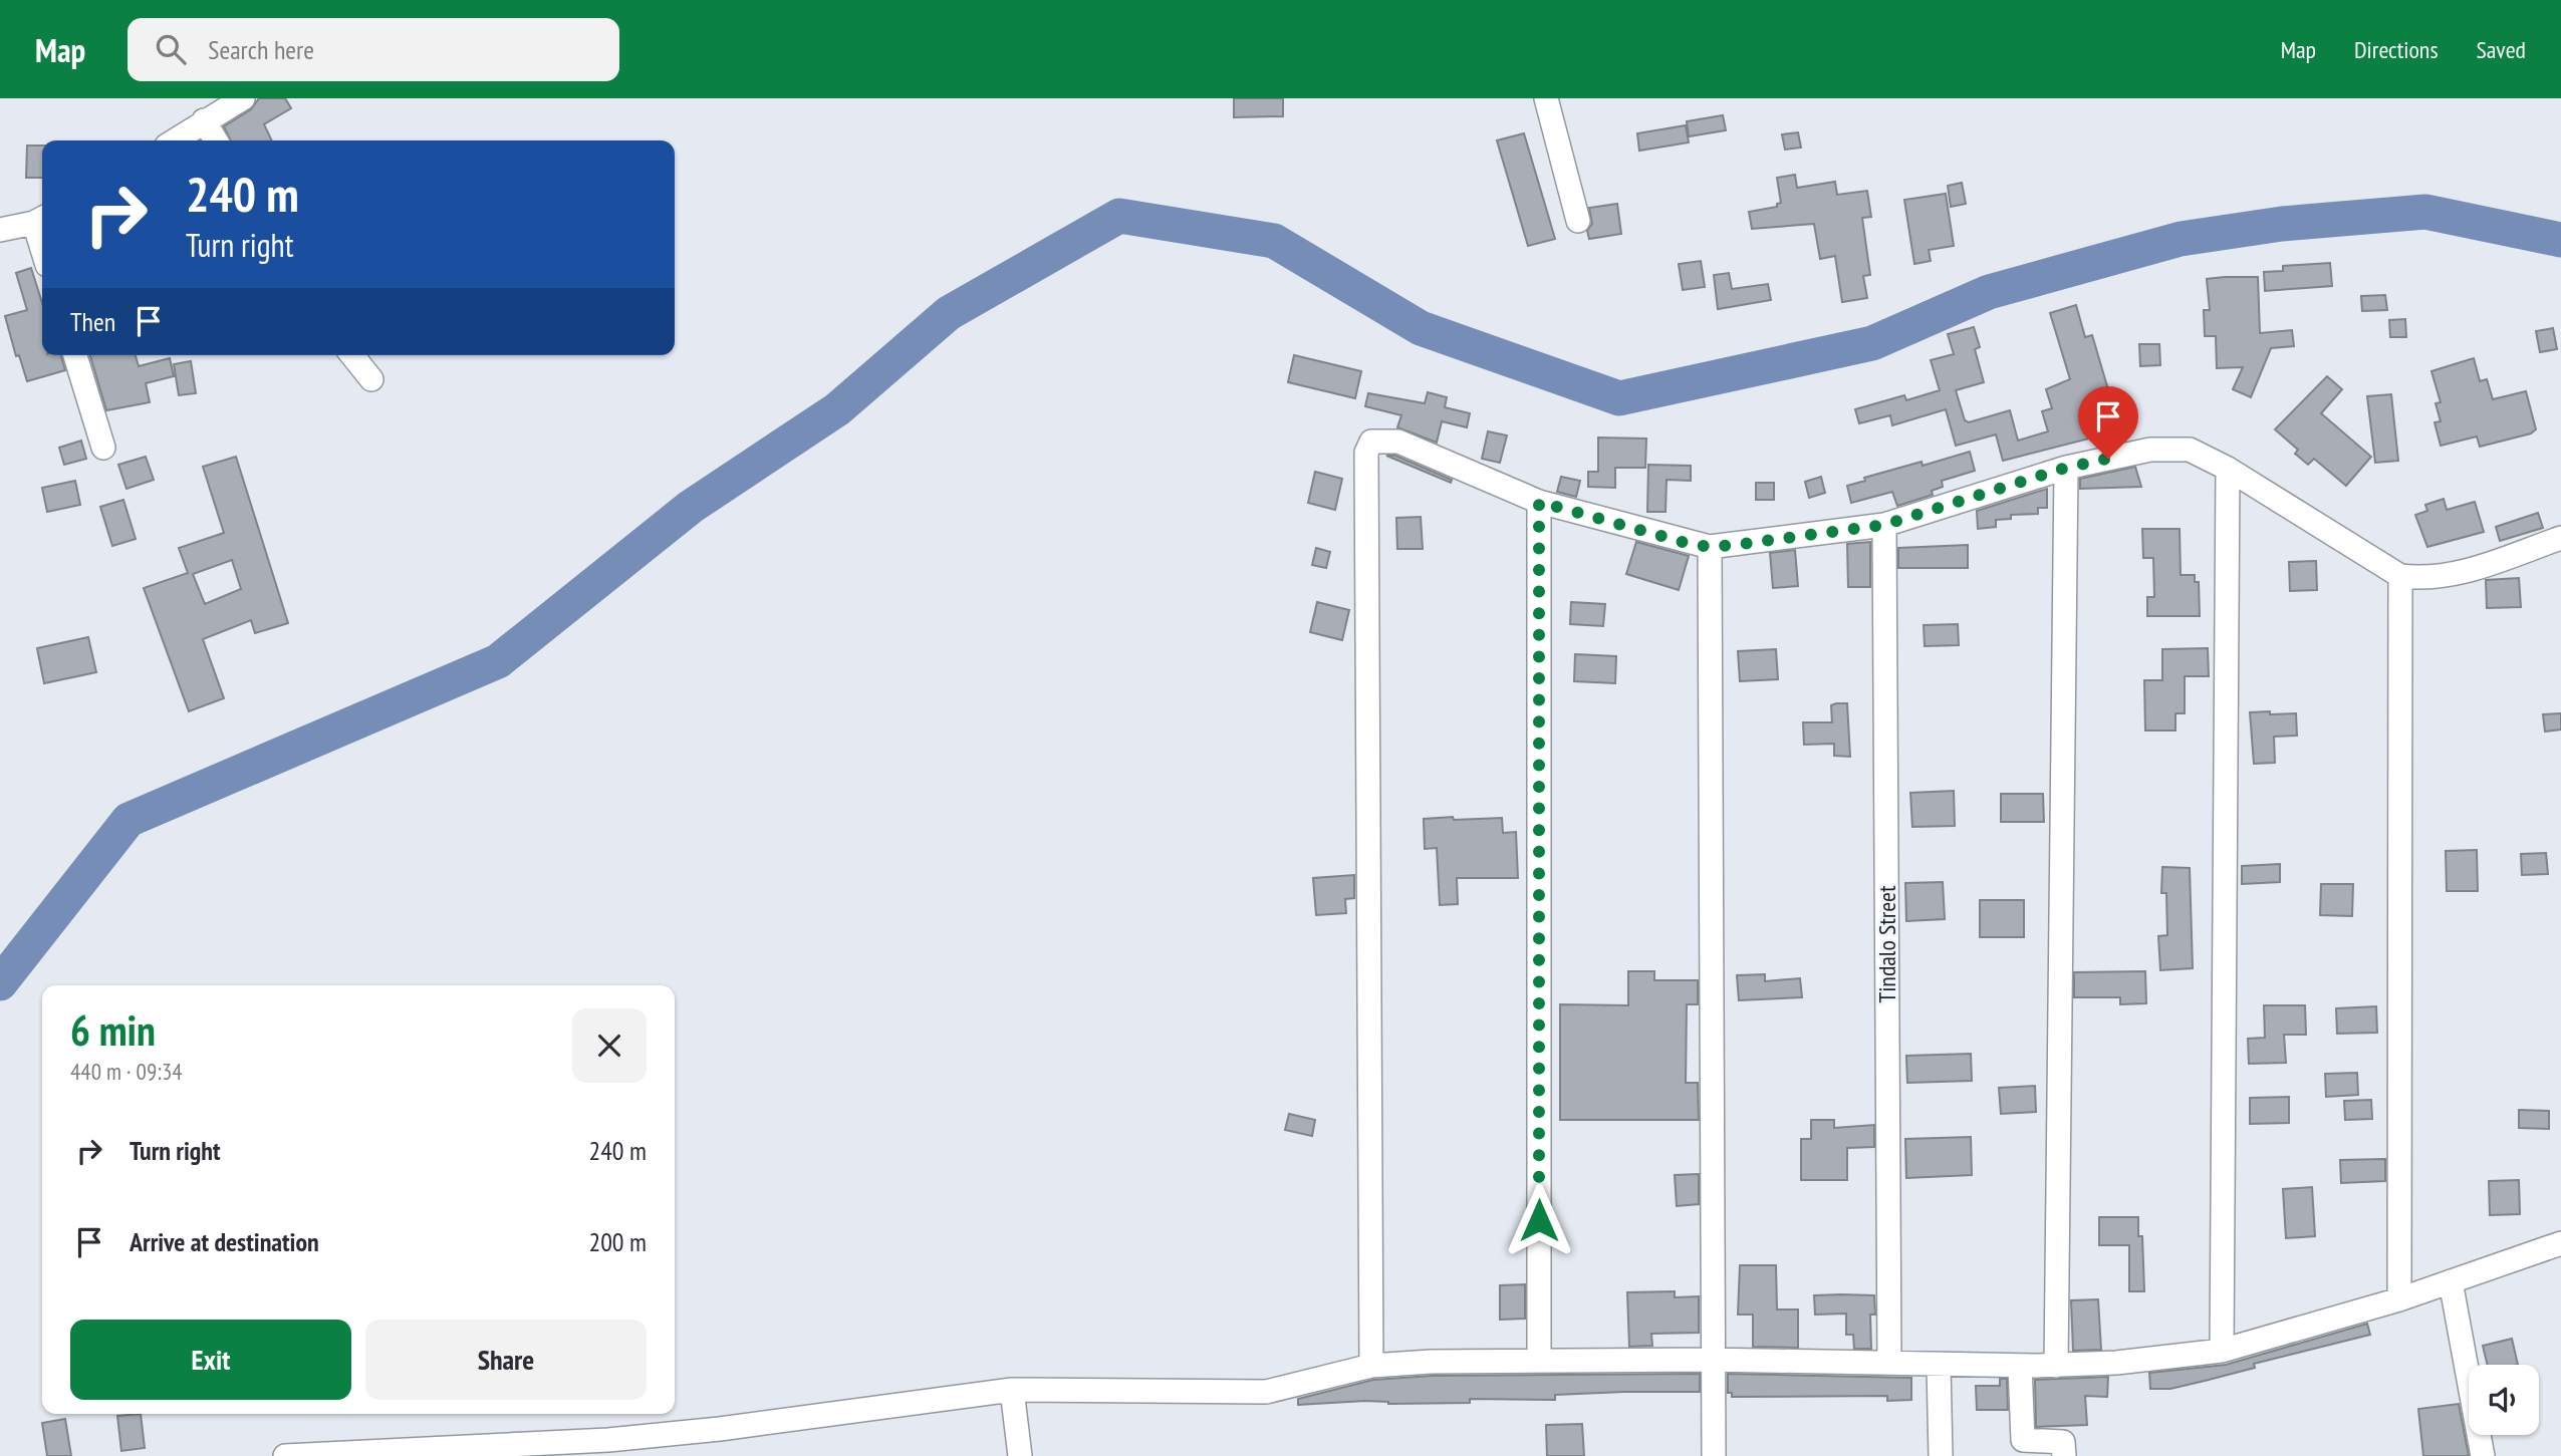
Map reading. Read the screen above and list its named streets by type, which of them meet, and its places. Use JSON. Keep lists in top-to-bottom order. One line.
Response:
{"streets":{"street":["Tindalo Street"]},"page":{"header":"Map","search":"Search here","nav":["Map","Directions","Saved"],"turn":["240 m","Turn right"],"then":"Then","heading":["6 min","440 m · 09:34"],"list":[{"name":"Turn right","value":"240 m"},{"name":"Arrive at destination","value":"200 m"}],"buttons":["Exit","Share"]}}
